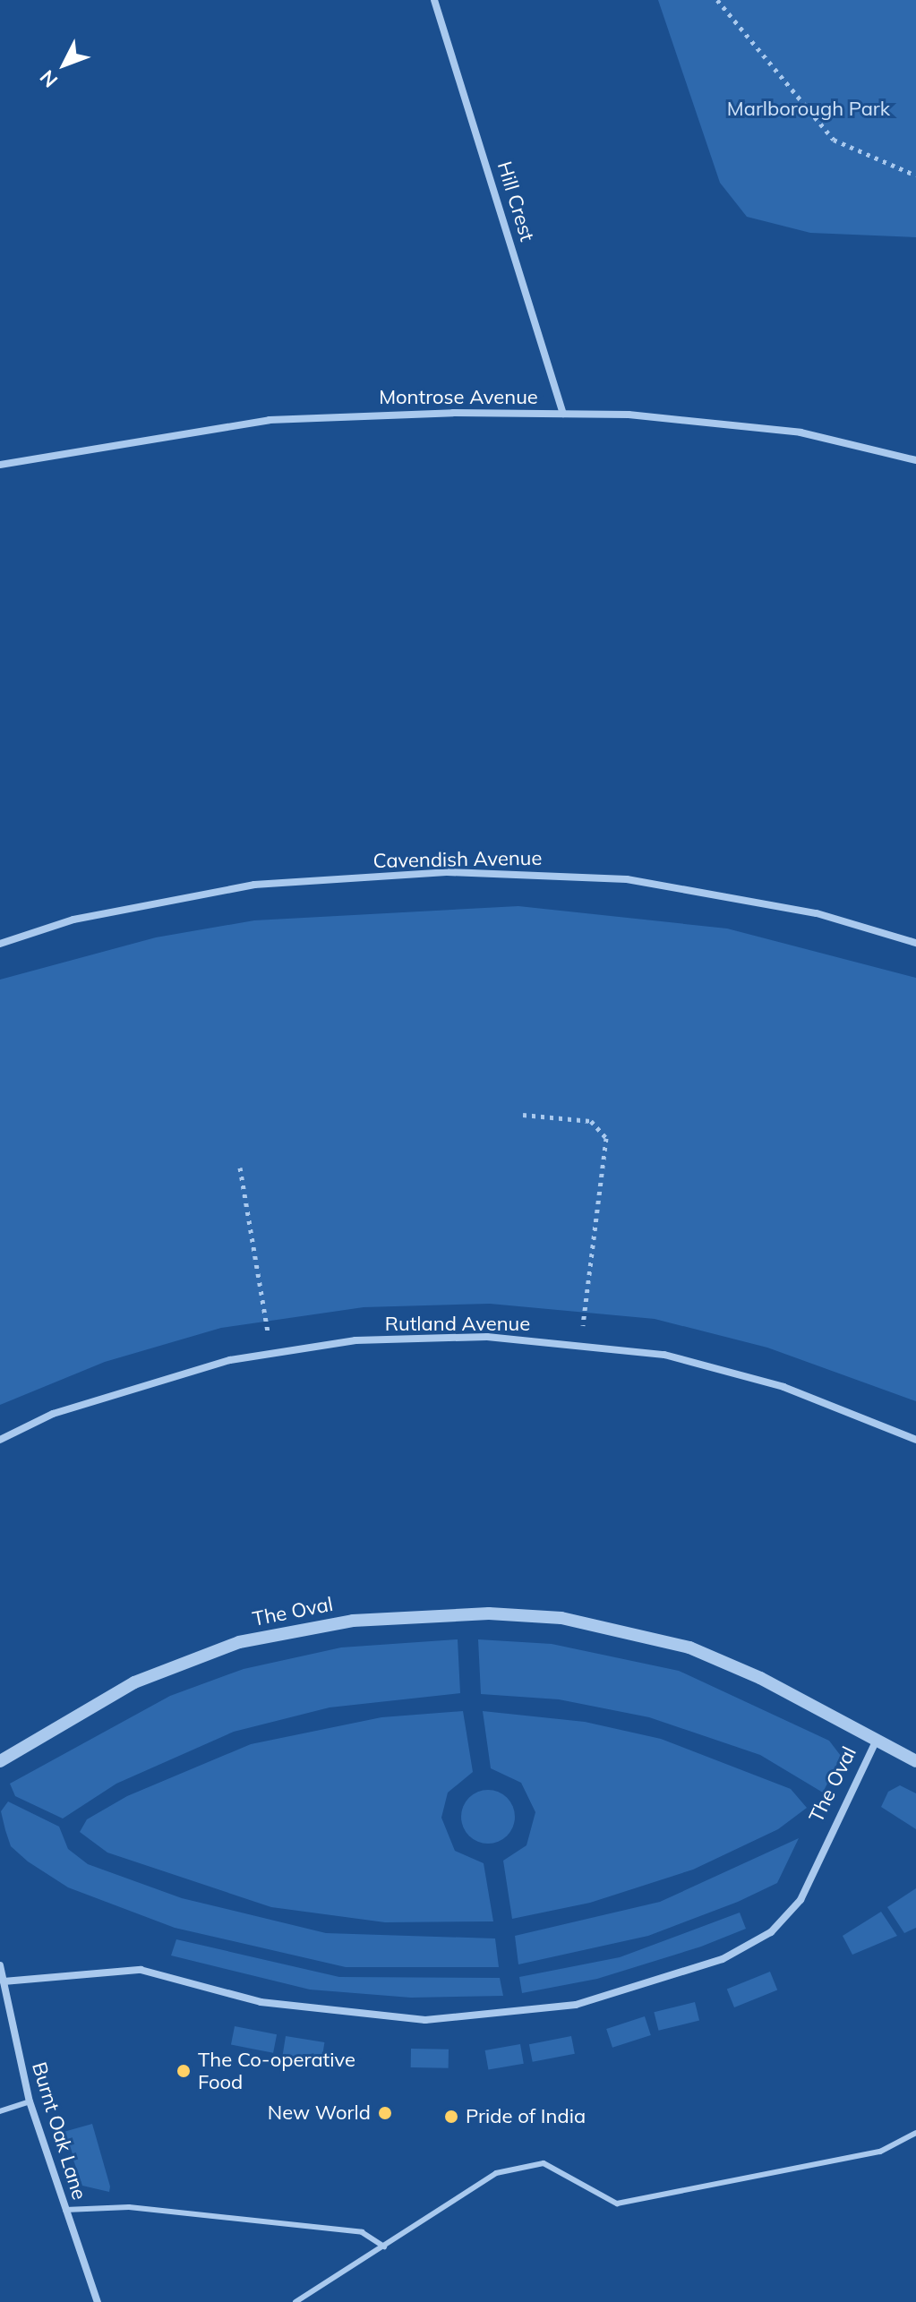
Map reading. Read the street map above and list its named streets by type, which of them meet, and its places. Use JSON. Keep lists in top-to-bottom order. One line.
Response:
{"streets":{"street":["Hill Crest","Montrose Avenue","Cavendish Avenue","Rutland Avenue","The Oval","Burnt Oak Lane"]},"crossings":[["Hill Crest","Montrose Avenue"],["The Oval","Burnt Oak Lane"]],"parks":["Marlborough Park"],"places":["The Co-operative Food","New World","Pride of India"],"north":"bottom left"}
